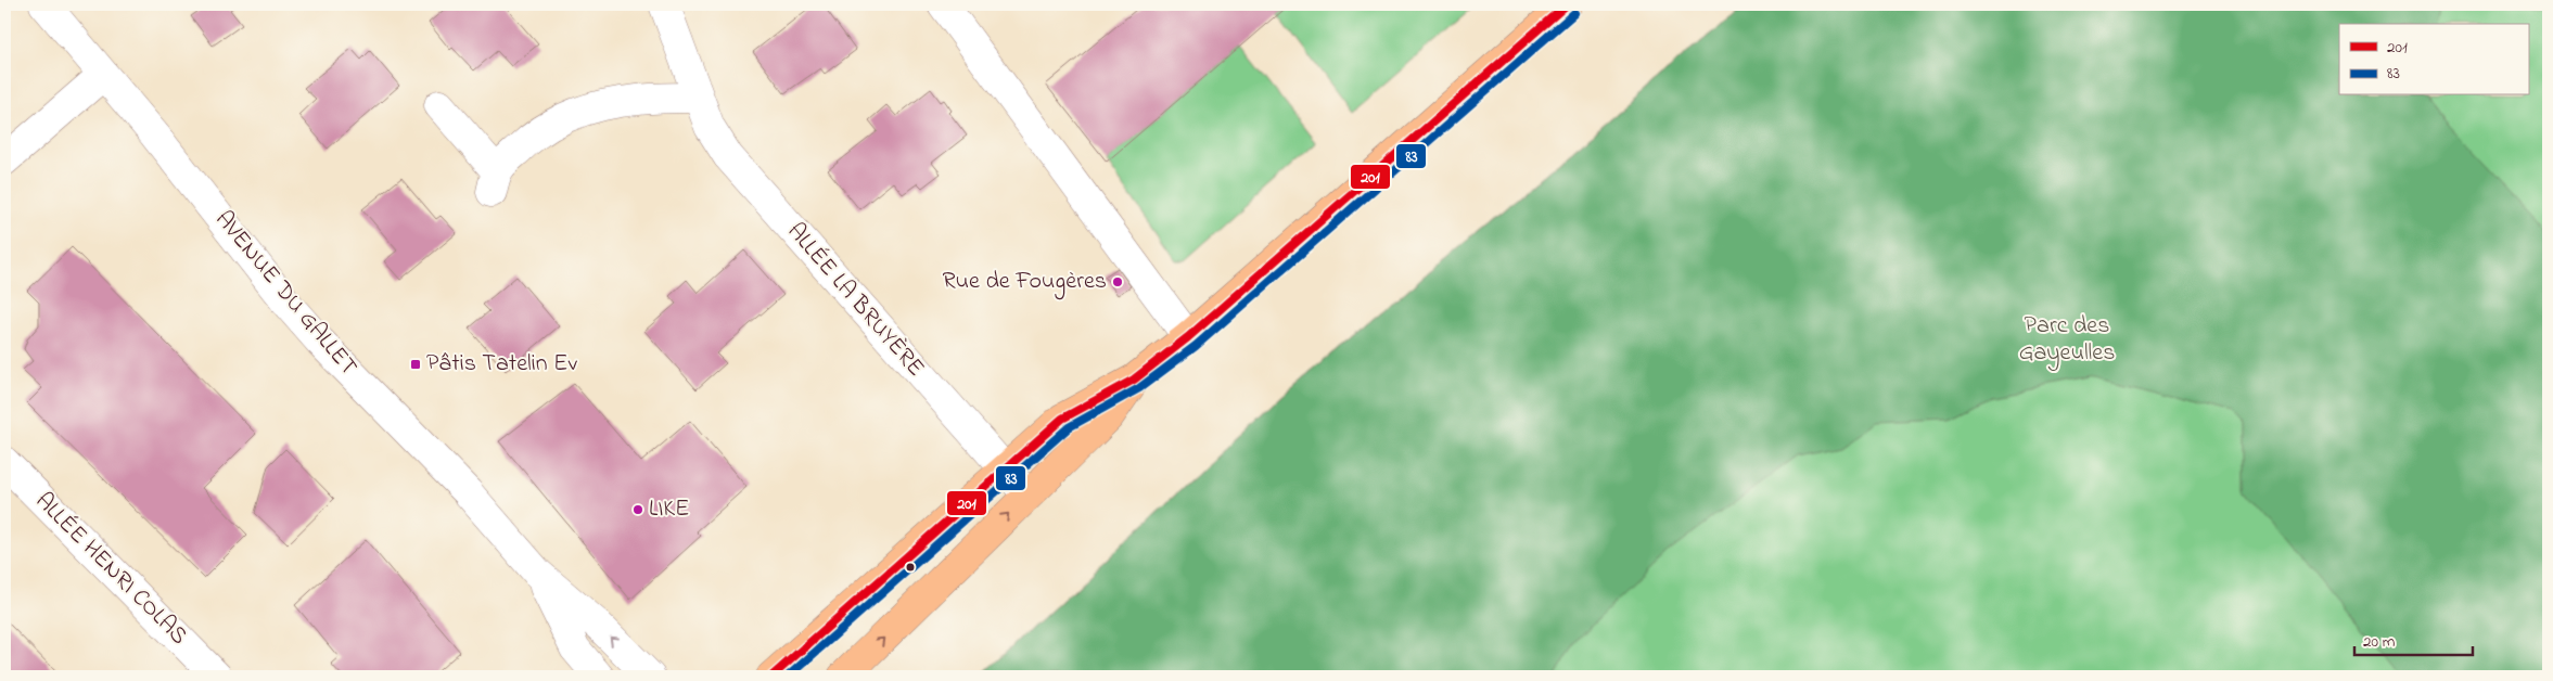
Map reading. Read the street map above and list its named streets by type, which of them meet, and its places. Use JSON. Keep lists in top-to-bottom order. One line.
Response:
{"streets":{"street":["AVENUE DU GALLET","ALLÉE LA BRUYÈRE","ALLÉE HENRI COLAS"]},"parks":["Parc des Gayeulles"],"places":{"other":["Rue de Fougères","LIKE"],"transit":["Pâtis Tatelin Ev"]},"lines":["transit line 201","transit line 83"],"legend":["201","83"],"scale_bar":"20 m"}
